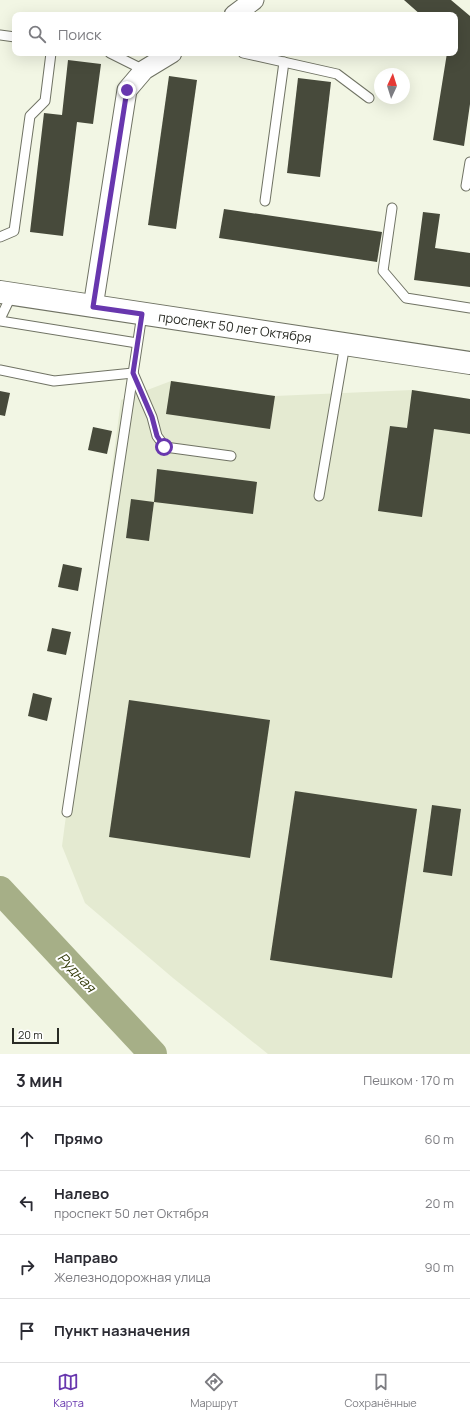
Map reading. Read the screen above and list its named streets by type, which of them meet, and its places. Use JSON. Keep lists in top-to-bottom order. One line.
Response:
{"streets":{"main road":["проспект 50 лет Октября"]},"water":["Рудная"],"scale_bar":"20 m","north":"top","page":{"search":"Поиск","scale":"20 m","heading":["3 мин","Пешком · 170 m"],"list":[["Прямо","60 m"],["Налево","проспект 50 лет Октября","20 m"],["Направо","Железнодорожная улица","90 m"],"Пункт назначения"],"nav":["Карта","Маршрут","Сохранённые"]}}
